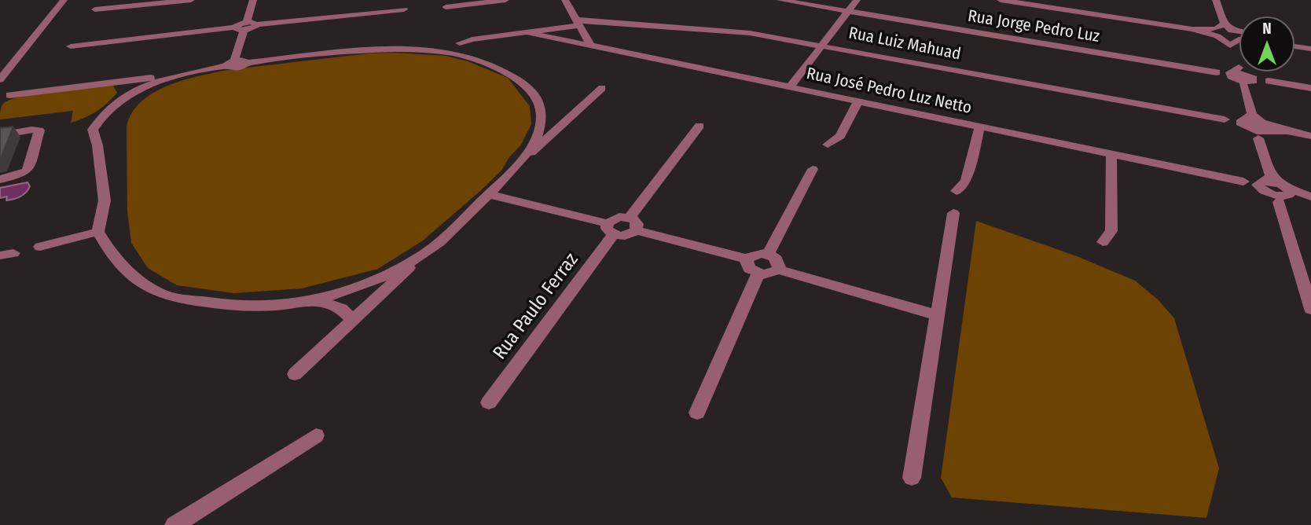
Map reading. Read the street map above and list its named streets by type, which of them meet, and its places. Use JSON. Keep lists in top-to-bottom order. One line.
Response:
{"streets":{"street":["Rua Jorge Pedro Luz","Rua Luiz Mahuad","Rua José Pedro Luz Netto","Rua Paulo Ferraz"]},"crossings":[["Rua Luiz Mahuad","Rua José Pedro Luz Netto"]],"north":"top"}
